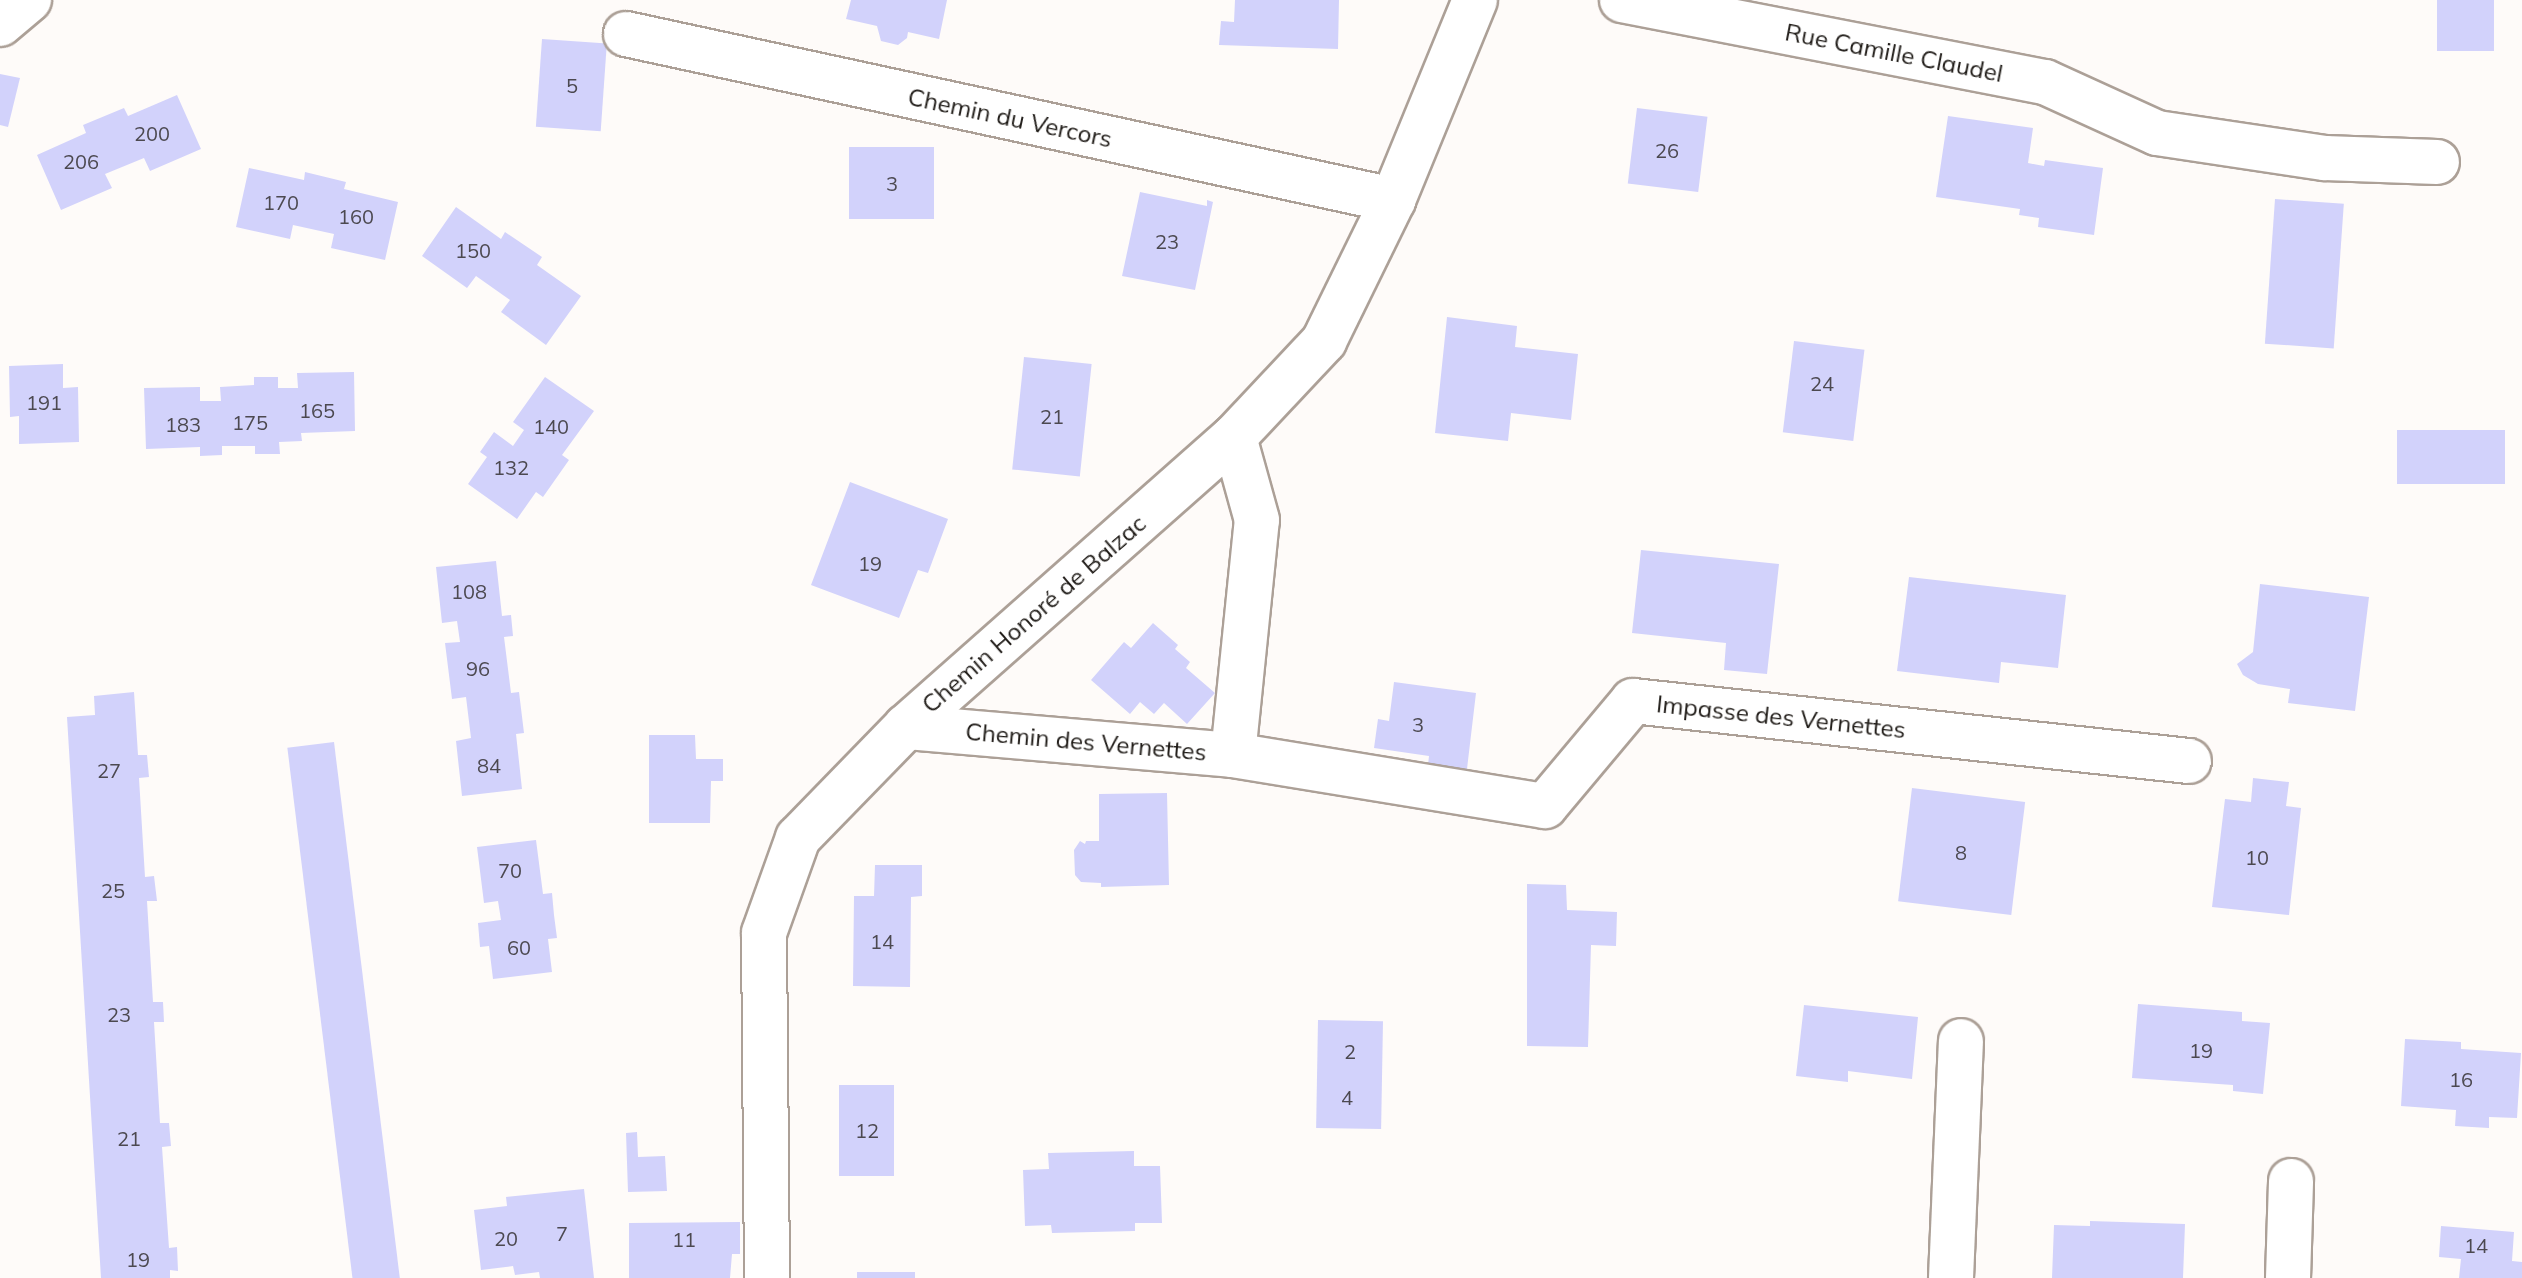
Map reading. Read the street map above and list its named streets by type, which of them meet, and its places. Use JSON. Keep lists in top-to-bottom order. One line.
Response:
{"streets":{"street":["Rue Camille Claudel","Chemin du Vercors","Chemin Honoré de Balzac","Impasse des Vernettes","Chemin des Vernettes"]},"crossings":[["Chemin du Vercors","Chemin Honoré de Balzac"],["Chemin Honoré de Balzac","Chemin des Vernettes"],["Impasse des Vernettes","Chemin des Vernettes"]],"house_numbers":["5","200","26","206","3","170","160","23","150","24","191","165","21","175","183","140","132","19","108","96","3","84","27","8","10","70","25","14","60","23","19","2","16","4","12","21","7","20","11","14","19"]}
